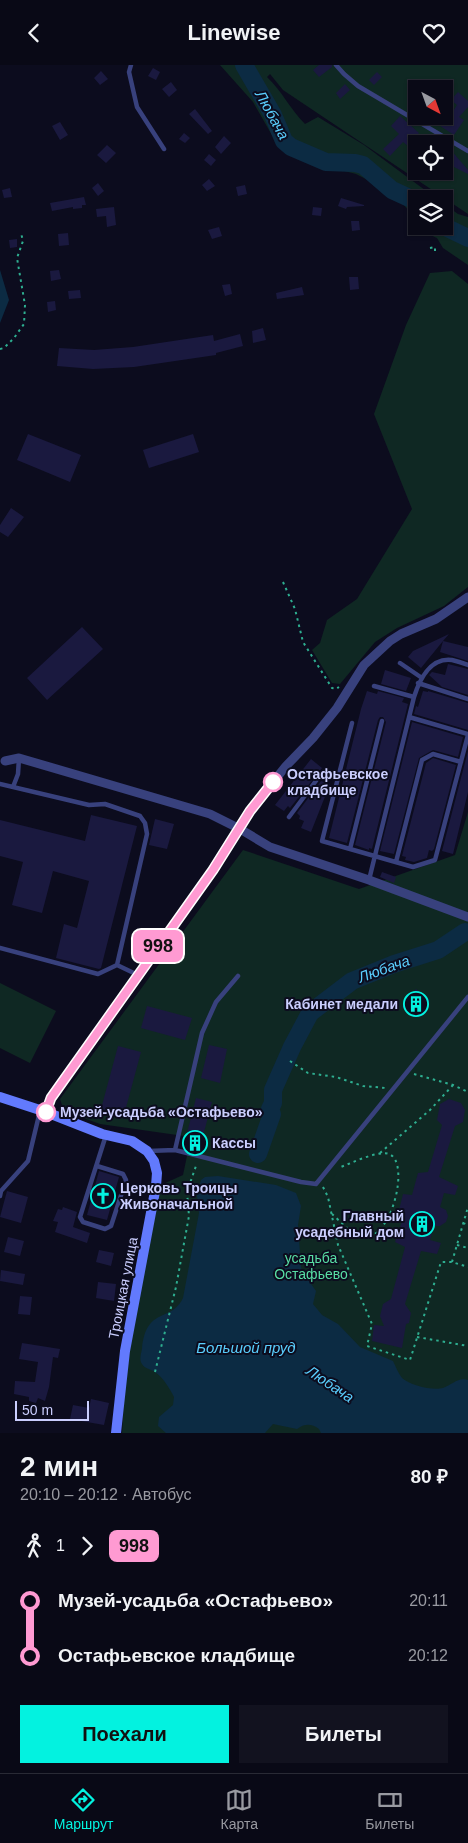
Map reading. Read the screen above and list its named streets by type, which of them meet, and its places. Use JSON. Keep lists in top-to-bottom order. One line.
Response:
{"streets":{"street":["Троицкая улица"]},"water":["Любача","Большой пруд"],"parks":["усадьба Остафьево"],"places":{"other":["Остафьевское кладбище","Музей-усадьба «Остафьево»"],"building":["Кабинет медали","Кассы","Главный усадебный дом"],"church":["Церковь Троицы Живоначальной"]},"lines":["bus line 998"],"scale_bar":"50 m","north":"bottom right","page":{"header":"Linewise","on_map":"998","scale":"50 m","heading":["2 мин","20:10 – 20:12 · Автобус","80 ₽"],"legs":["1","998"],"list":[{"name":"Музей-усадьба «Остафьево»","value":"20:11"},{"name":"Остафьевское кладбище","value":"20:12"}],"buttons":["Поехали","Билеты"],"tabs":["Маршрут","Карта","Билеты"]}}
